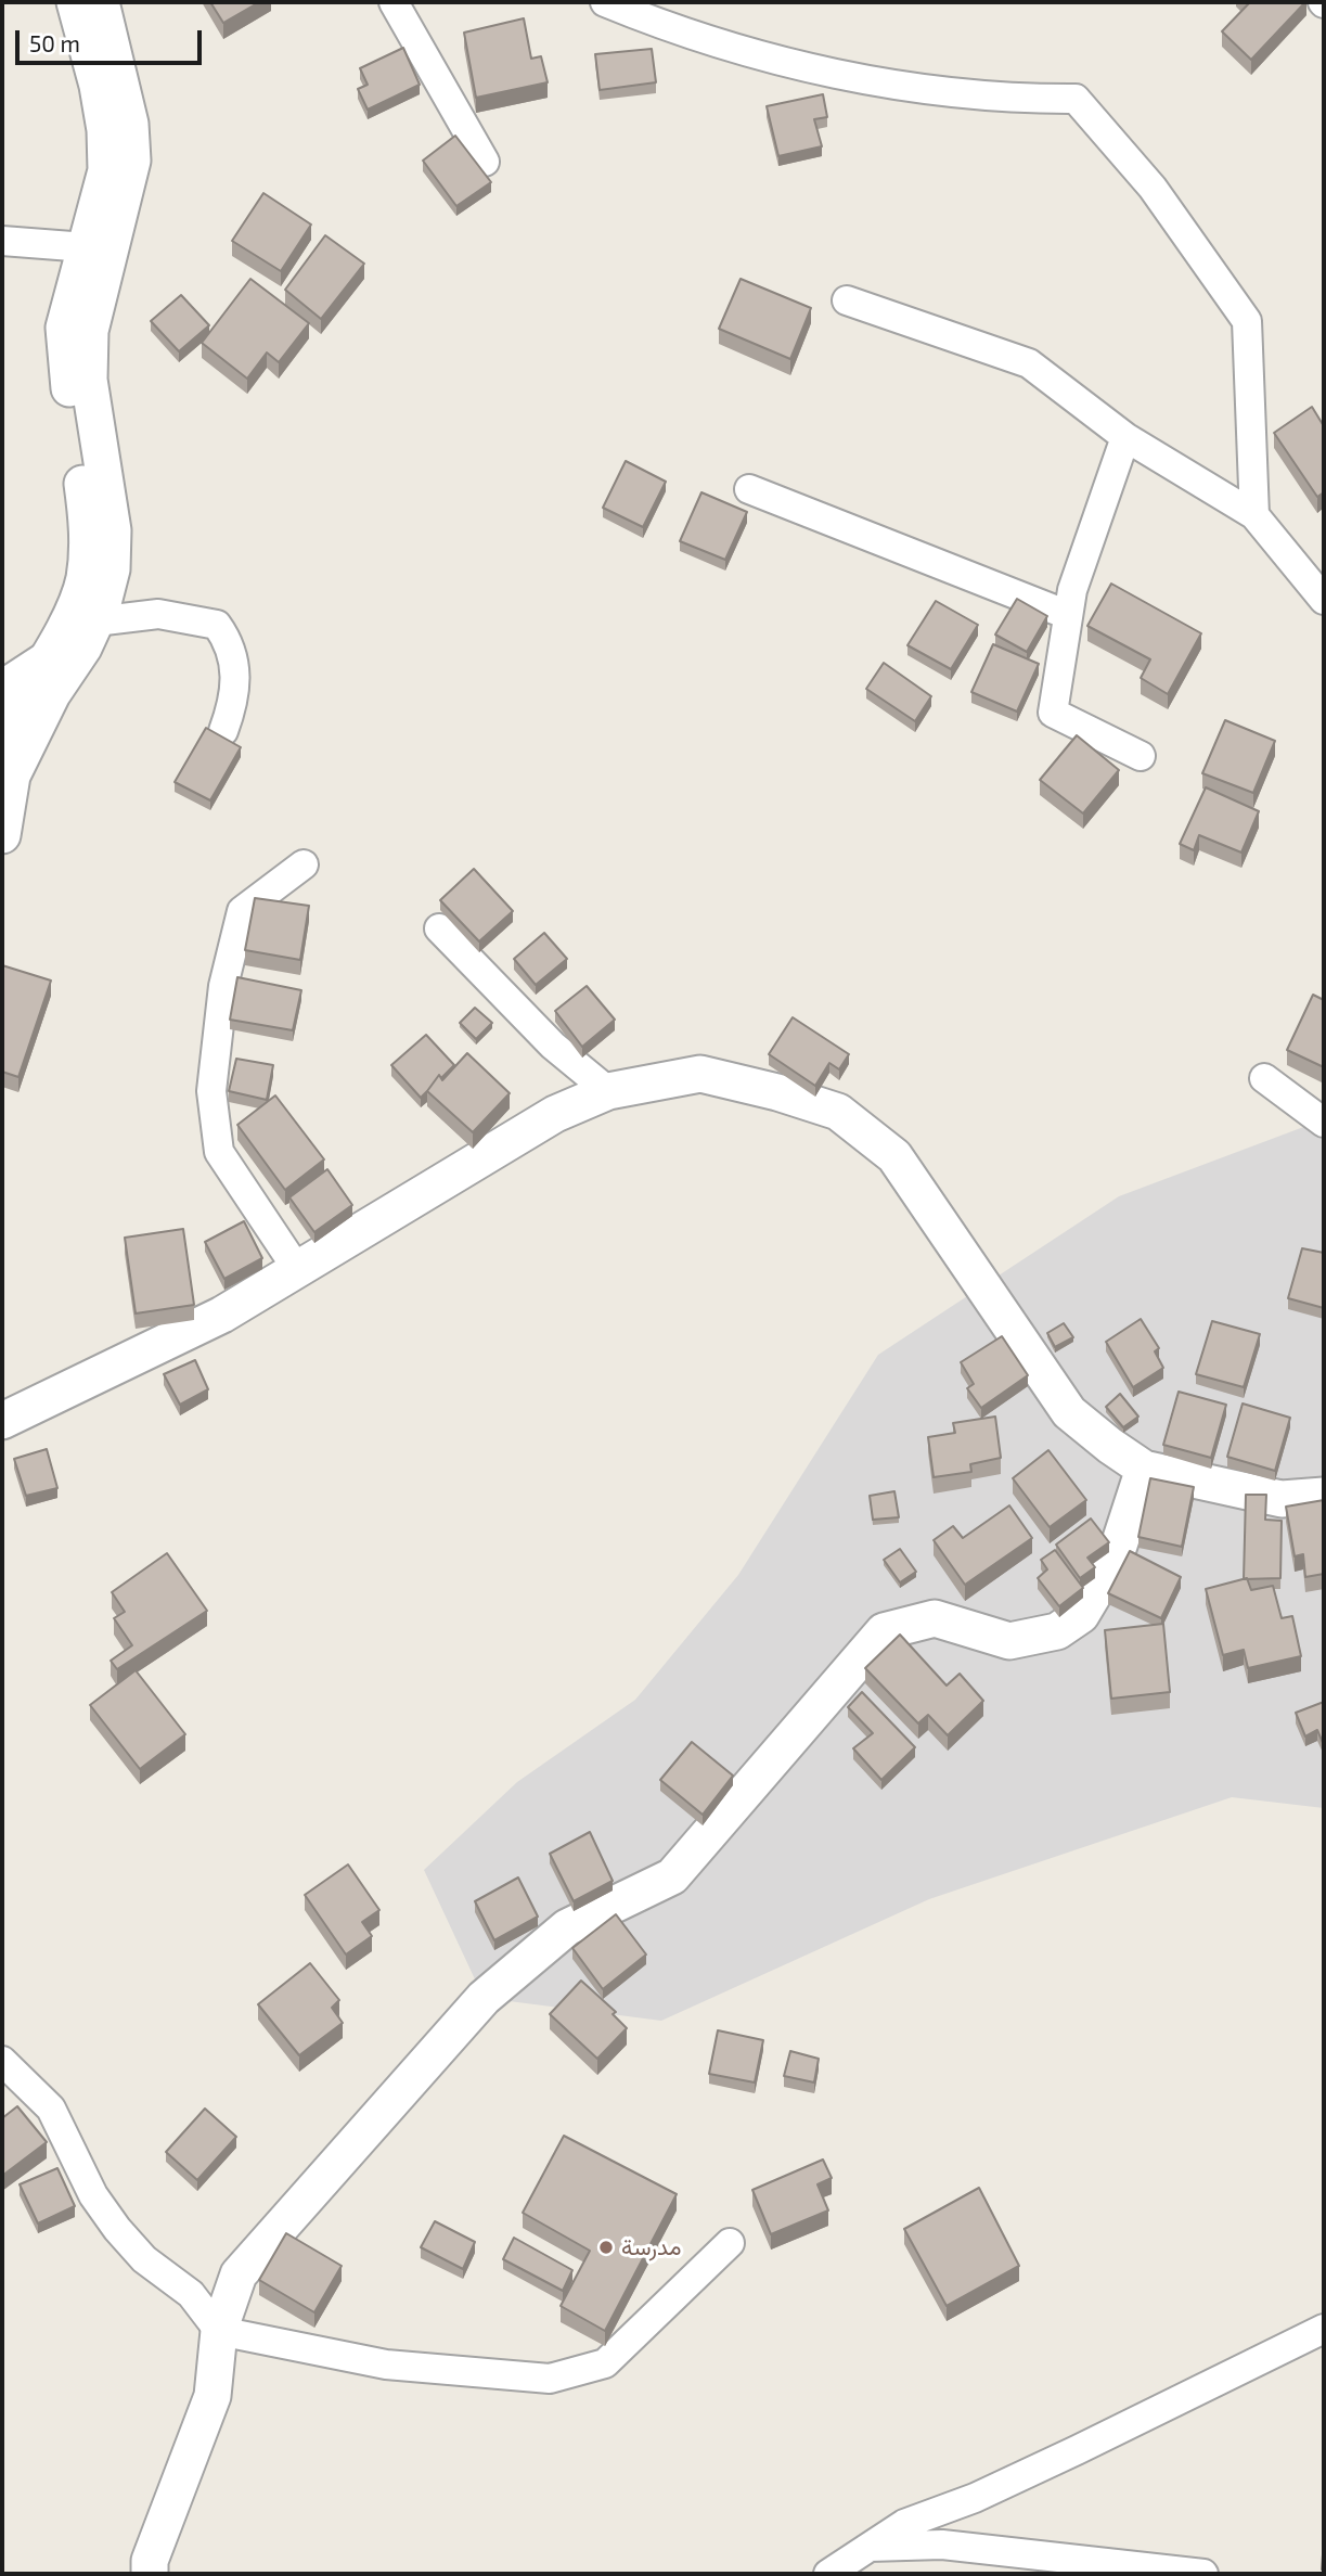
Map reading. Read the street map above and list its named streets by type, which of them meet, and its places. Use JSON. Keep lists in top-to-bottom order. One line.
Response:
{"places":["مدرسة"],"scale_bar":"50 m"}
